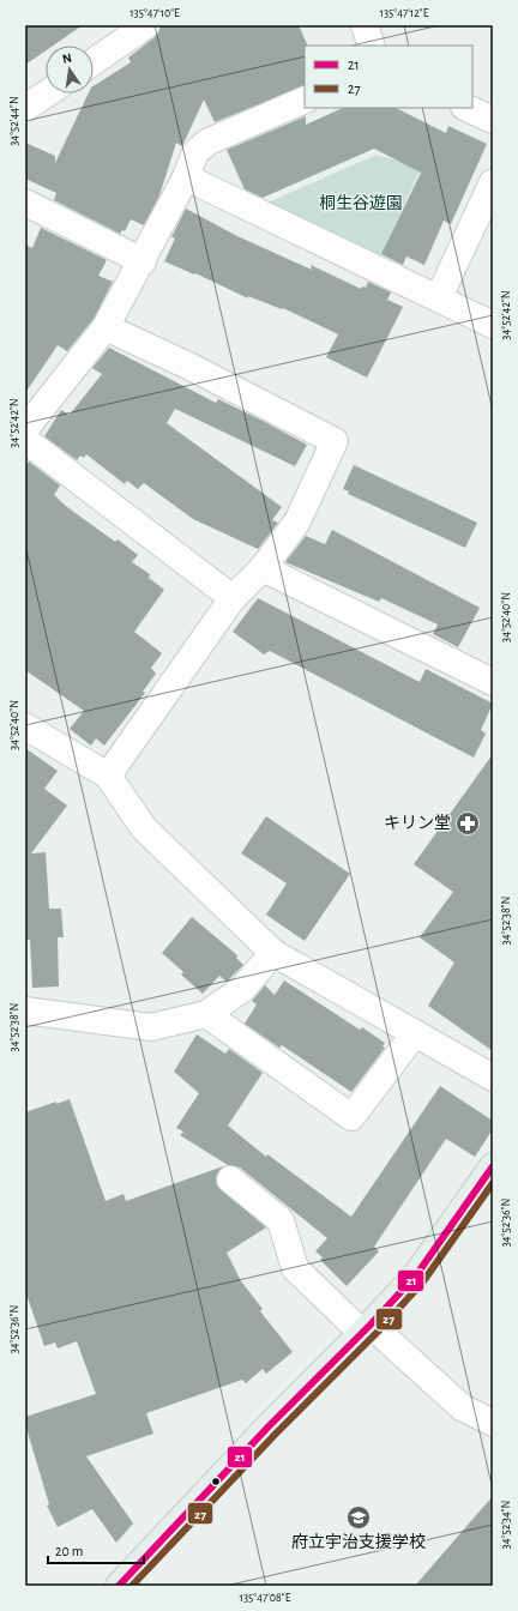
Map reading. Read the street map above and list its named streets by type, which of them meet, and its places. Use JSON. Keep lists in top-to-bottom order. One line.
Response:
{"parks":["桐生谷遊園"],"places":{"pharmacy":["キリン堂"],"school or university":["府立宇治支援学校"]},"lines":["transit line 21","transit line 27"],"legend":["21","27"],"scale_bar":"20 m","north":"top","coordinates":["135°47'10\"E","135°47'12\"E","34°52'44\"N","34°52'42\"N","34°52'40\"N","34°52'38\"N","34°52'36\"N","34°52'34\"N","135°47'08\"E"]}
